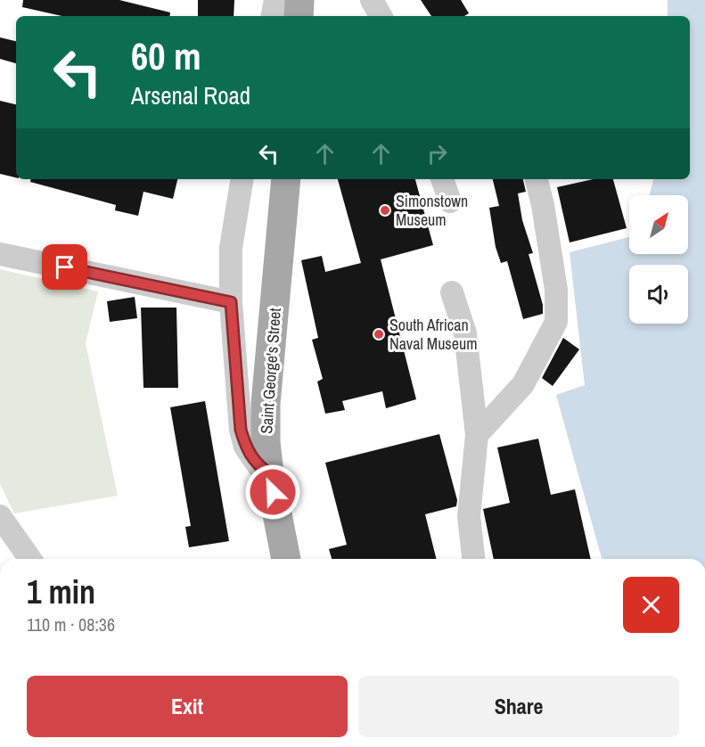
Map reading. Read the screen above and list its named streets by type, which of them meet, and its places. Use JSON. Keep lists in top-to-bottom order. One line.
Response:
{"streets":{"main road":["Saint George's Street"]},"places":["Simonstown Museum","South African Naval Museum"],"north":"top right","page":{"turn":["60 m","Arsenal Road"],"heading":["1 min","110 m · 08:36"],"buttons":["Exit","Share"]}}
